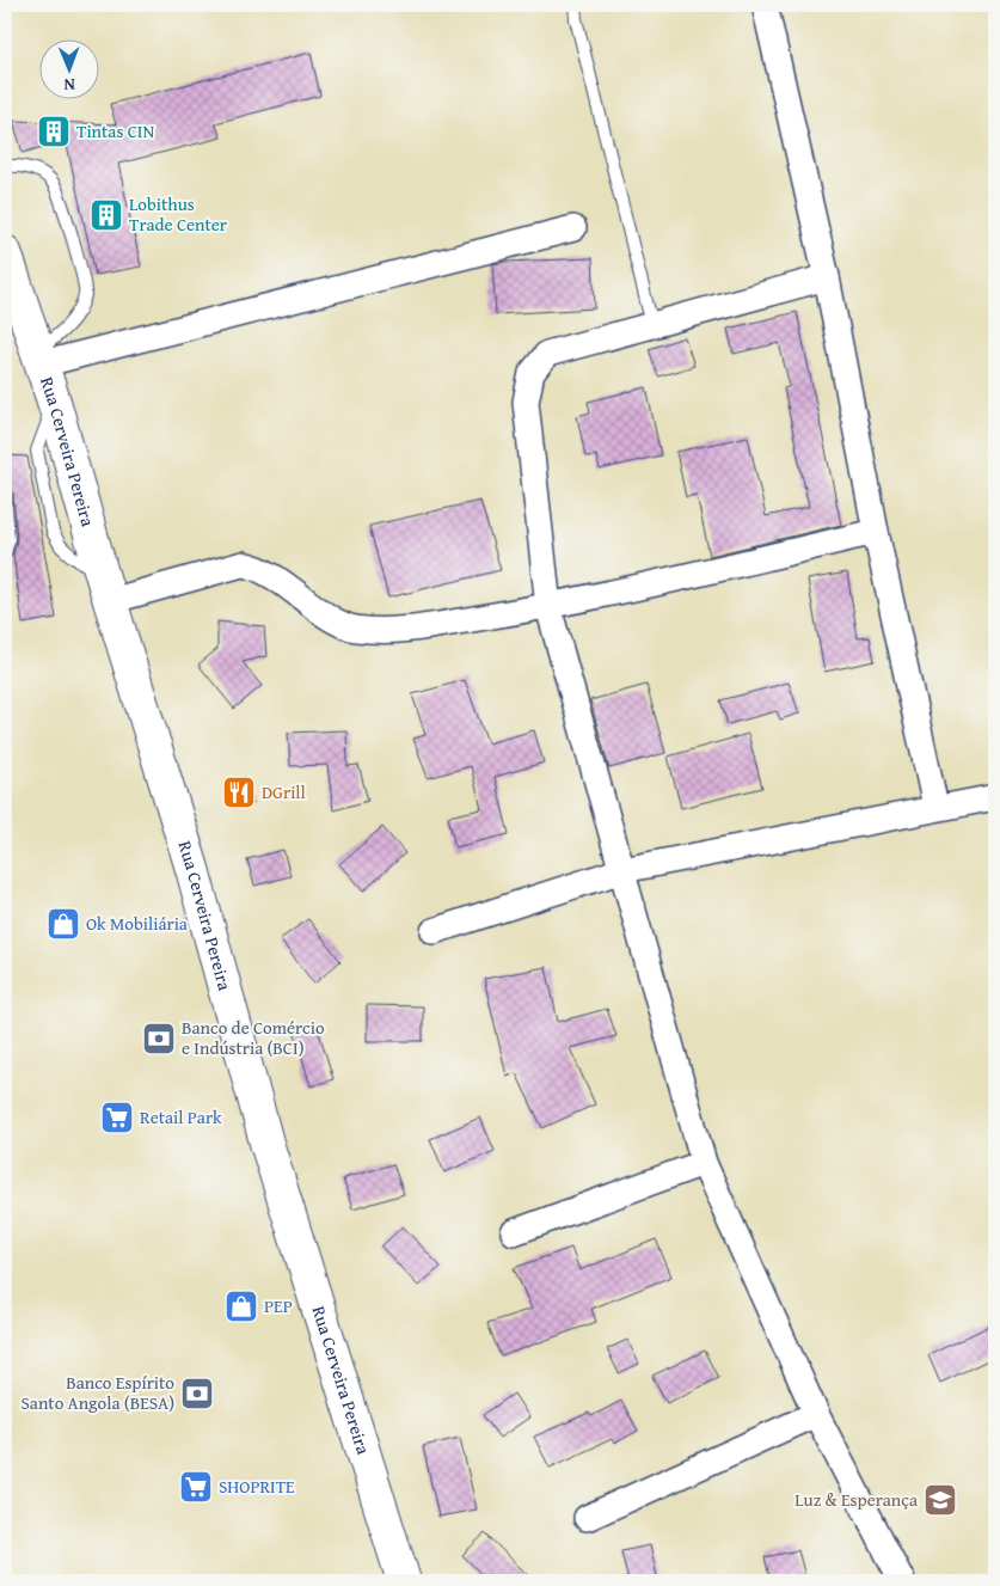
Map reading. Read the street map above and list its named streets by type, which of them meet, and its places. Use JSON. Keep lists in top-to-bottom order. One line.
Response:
{"streets":{"main road":["Rua Cerveira Pereira"]},"places":{"building":["Tintas CIN","Lobithus Trade Center"],"restaurant":["DGrill"],"shop":["Ok Mobiliária","PEP"],"bank":["Banco de Comércio e Indústria (BCI)","Banco Espírito Santo Angola (BESA)"],"supermarket":["Retail Park","SHOPRITE"],"school or university":["Luz & Esperança"]},"north":"bottom"}
